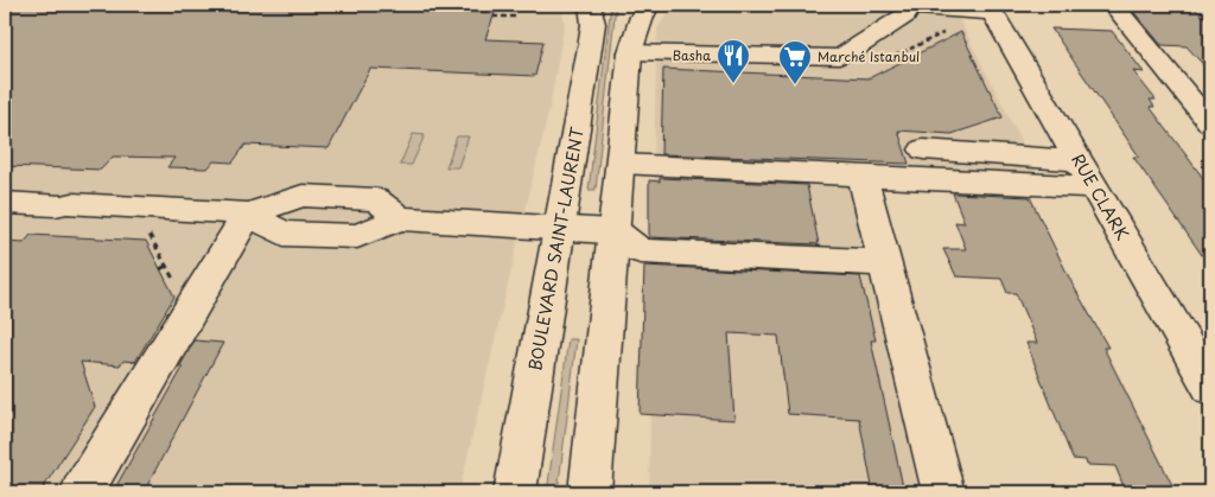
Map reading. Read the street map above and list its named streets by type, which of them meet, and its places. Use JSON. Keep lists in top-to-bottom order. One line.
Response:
{"streets":{"main road":["RUE CLARK","BOULEVARD SAINT-LAURENT"]},"places":{"restaurant":["Basha"],"supermarket":["Marché Istanbul"]}}
